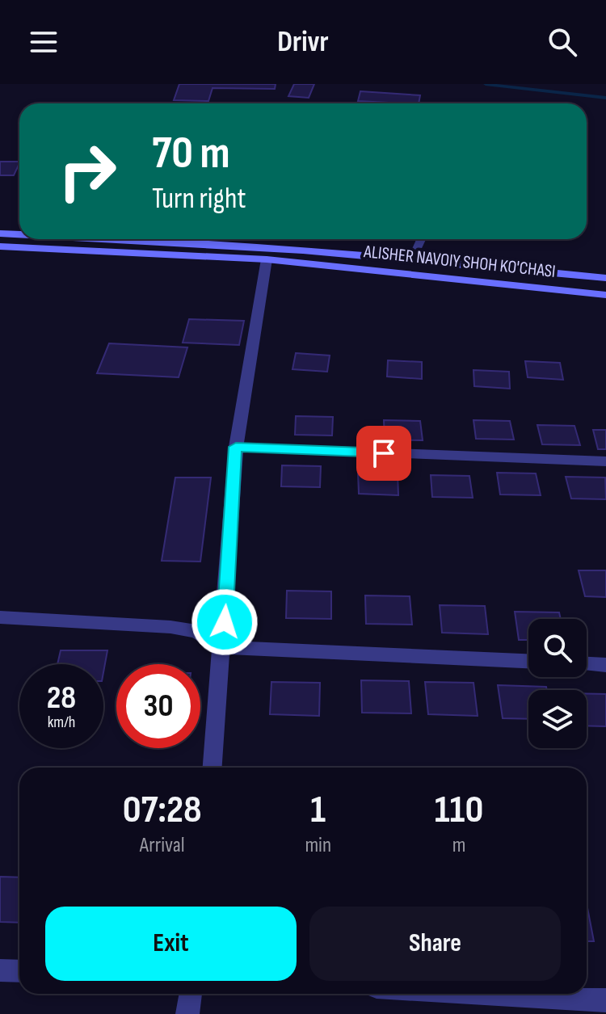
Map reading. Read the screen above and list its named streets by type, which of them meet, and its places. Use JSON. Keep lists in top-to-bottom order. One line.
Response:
{"streets":{"main road":["ALISHER NAVOIY SHOH KO'CHASI"]},"page":{"header":"Drivr","turn":["70 m","Turn right"],"speed":"28 km/h","limit":"30","eta":["07:28","Arrival","1","min","110","m"],"buttons":["Exit","Share"]}}
